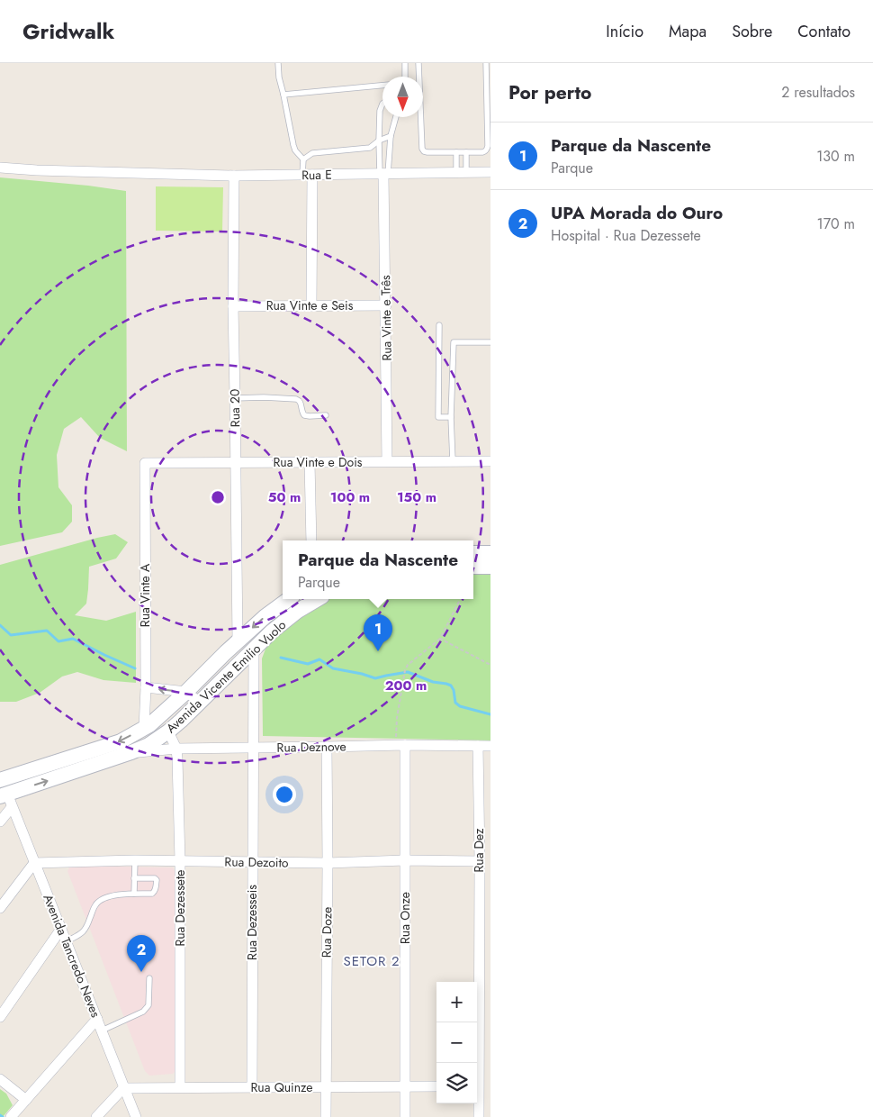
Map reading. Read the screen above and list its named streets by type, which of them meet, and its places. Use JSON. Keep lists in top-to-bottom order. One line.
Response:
{"streets":{"main road":["Avenida Vicente Emilio Vuolo"],"street":["Rua E","Rua Vinte e Seis","Rua Vinte e Três","Rua 20","Rua Vinte e Dois","Rua Vinte A","Rua Deznove","Rua Dez","Rua Dezoito","Rua Dezessete","Rua Onze","Rua Dezesseis","Rua Doze","Avenida Tancredo Neves","Rua Quinze"]},"crossings":[["Rua E","Rua Vinte e Três"],["Rua E","Rua 20"],["Rua Vinte e Seis","Rua Vinte e Três"],["Rua Vinte e Seis","Rua 20"],["Rua Vinte e Três","Rua Vinte e Dois"],["Rua 20","Rua Vinte e Dois"],["Rua 20","Avenida Vicente Emilio Vuolo"],["Rua Vinte e Dois","Rua Vinte A"],["Rua Vinte A","Avenida Vicente Emilio Vuolo"],["Avenida Vicente Emilio Vuolo","Rua Deznove"],["Avenida Vicente Emilio Vuolo","Rua Dezessete"],["Avenida Vicente Emilio Vuolo","Rua Dezesseis"],["Avenida Vicente Emilio Vuolo","Avenida Tancredo Neves"],["Rua Deznove","Rua Dez"],["Rua Deznove","Rua Dezessete"],["Rua Deznove","Rua Onze"],["Rua Deznove","Rua Dezesseis"],["Rua Deznove","Rua Doze"],["Rua Dez","Rua Dezoito"],["Rua Dezoito","Rua Dezessete"],["Rua Dezoito","Rua Onze"],["Rua Dezoito","Rua Dezesseis"],["Rua Dezoito","Rua Doze"],["Rua Dezoito","Avenida Tancredo Neves"],["Rua Dezessete","Rua Quinze"],["Rua Onze","Rua Quinze"],["Rua Dezesseis","Rua Quinze"],["Rua Doze","Rua Quinze"],["Avenida Tancredo Neves","Rua Quinze"]],"districts":["SETOR 2"],"north":"bottom","page":{"header":"Gridwalk","nav":["Início","Mapa","Sobre","Contato"],"heading":["Por perto","2 resultados"],"list":[{"mark":"1","name":"Parque da Nascente","note":"Parque","value":"130 m"},{"mark":"2","name":"UPA Morada do Ouro","note":"Hospital · Rua Dezessete","value":"170 m"}],"popup":["Parque da Nascente","Parque"],"pins":["1","2"],"map_buttons":["+","−"]},"rings":["50 m","100 m","150 m","200 m"]}
